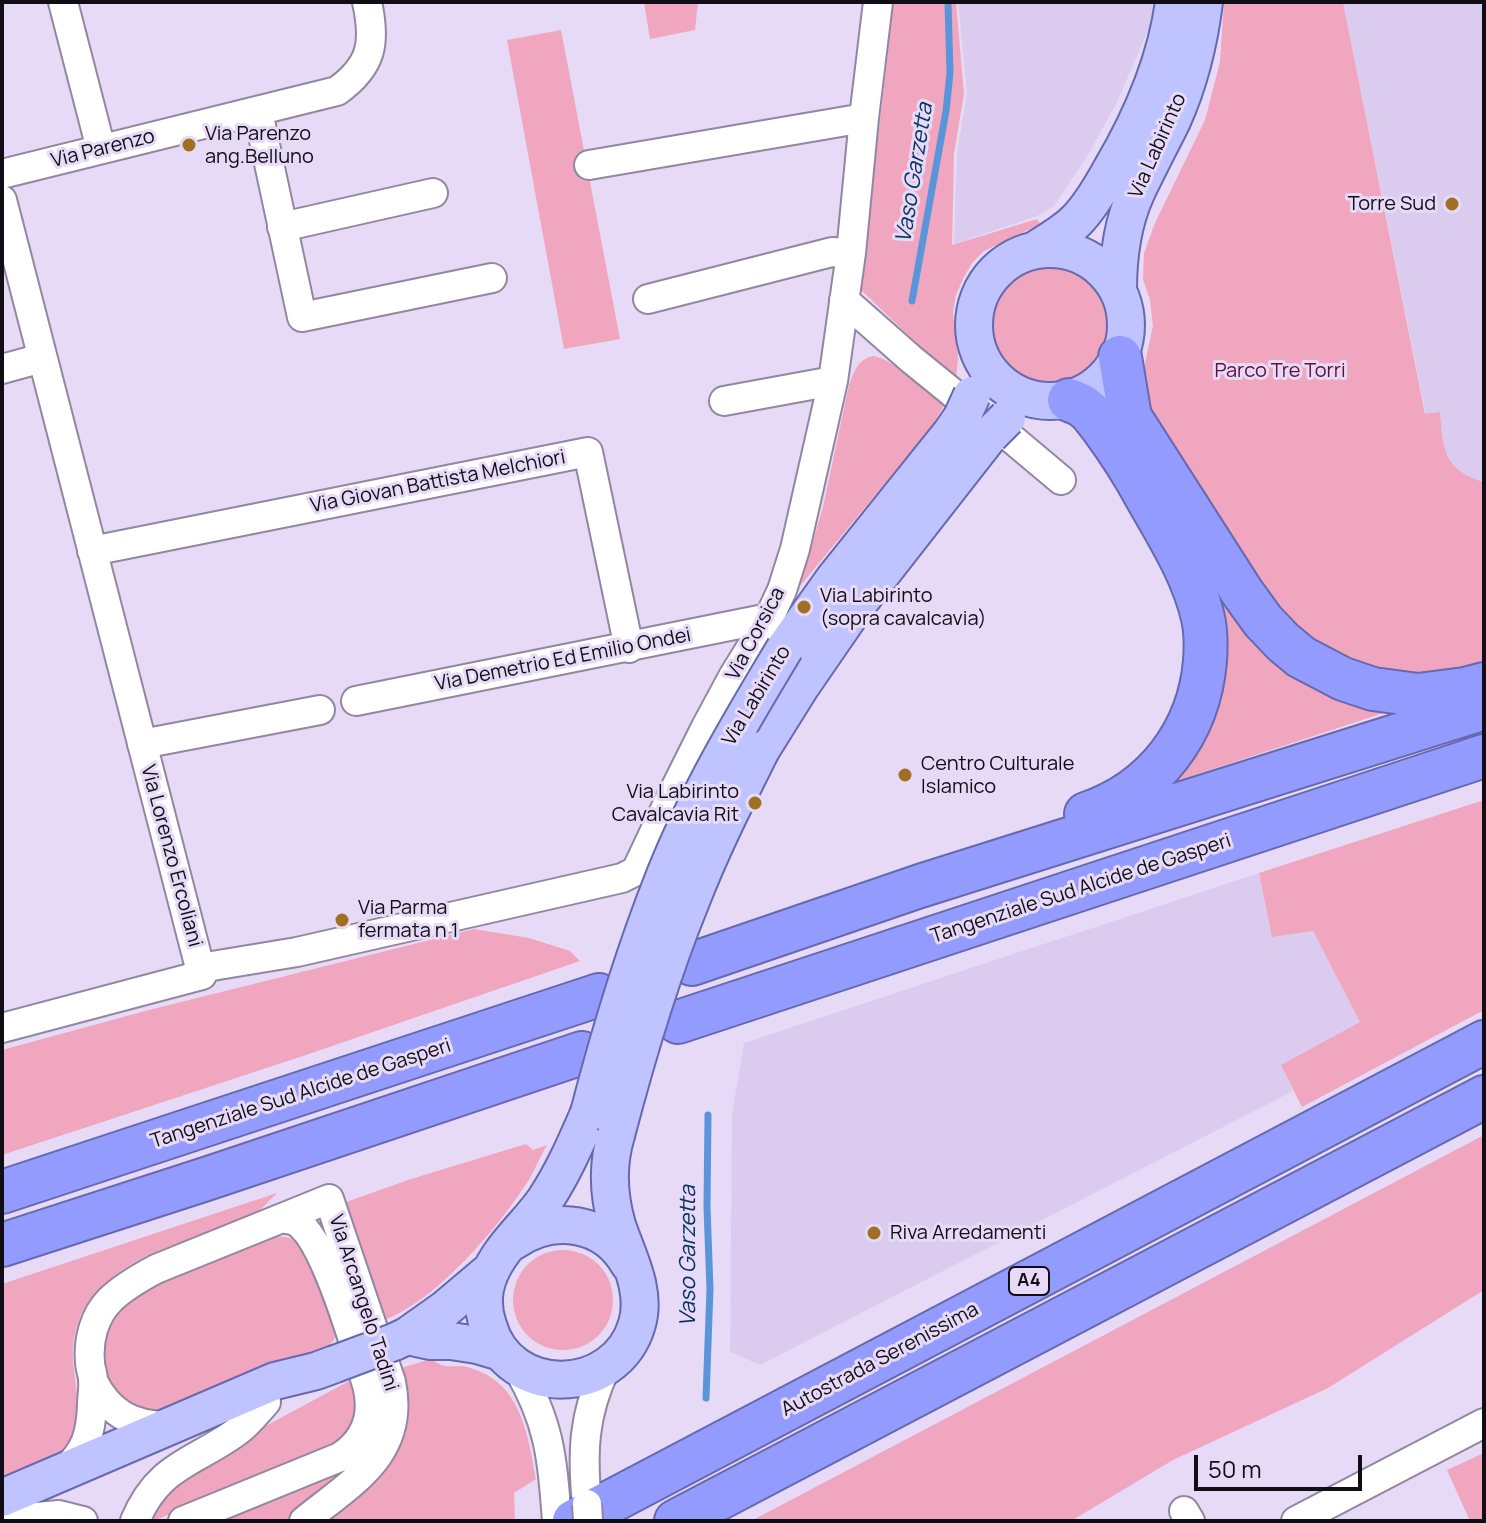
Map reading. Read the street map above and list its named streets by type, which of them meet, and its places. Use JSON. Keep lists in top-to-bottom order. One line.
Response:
{"streets":{"highway":["Tangenziale Sud Alcide de Gasperi","A4","Autostrada Serenissima"],"main road":["Via Labirinto"],"street":["Via Parenzo","Via Giovan Battista Melchiori","Via Corsica","Via Demetrio Ed Emilio Ondei","Via Lorenzo Ercoliani","Via Arcangelo Tadini"]},"crossings":[["Via Labirinto","Via Corsica"],["Via Labirinto","Via Demetrio Ed Emilio Ondei"],["Via Labirinto","Autostrada Serenissima"],["Via Giovan Battista Melchiori","Via Demetrio Ed Emilio Ondei"],["Via Giovan Battista Melchiori","Via Lorenzo Ercoliani"],["Via Corsica","Via Demetrio Ed Emilio Ondei"],["Via Corsica","Via Lorenzo Ercoliani"]],"water":["Vaso Garzetta"],"parks":["Parco Tre Torri"],"places":["Via Parenzo ang.Belluno","Torre Sud","Via Labirinto (sopra cavalcavia)","Centro Culturale Islamico","Via Labirinto Cavalcavia Rit","Via Parma fermata n 1","Riva Arredamenti"],"scale_bar":"50 m"}
